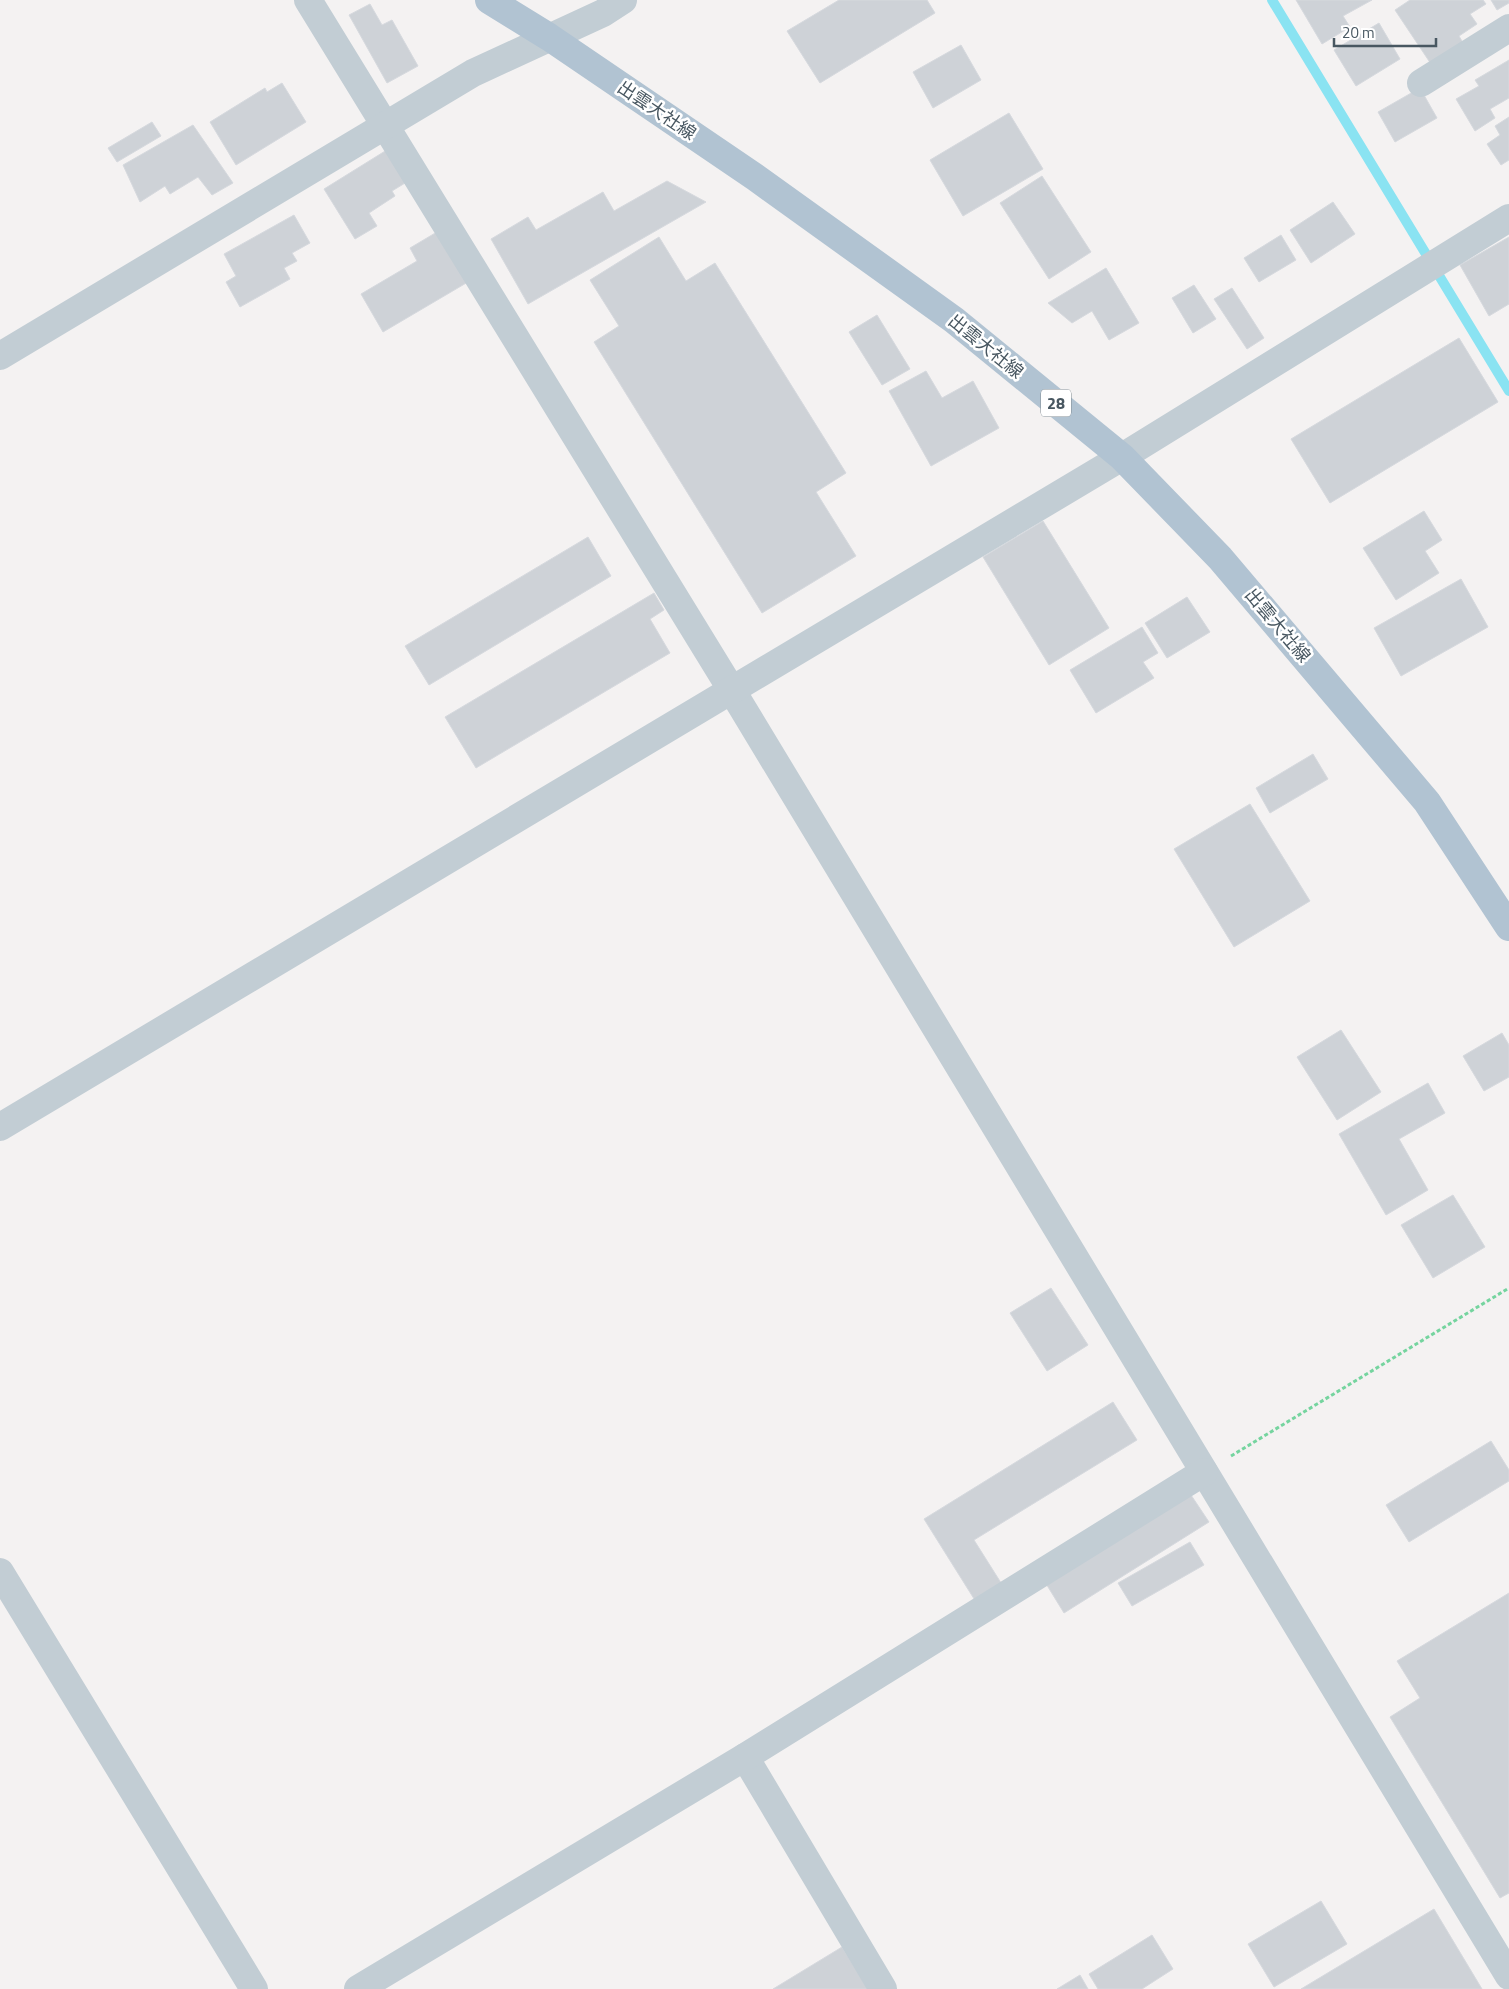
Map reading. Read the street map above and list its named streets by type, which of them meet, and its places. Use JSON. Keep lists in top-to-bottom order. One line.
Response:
{"streets":{"main road":["出雲大社線","28"]},"scale_bar":"20 m"}
